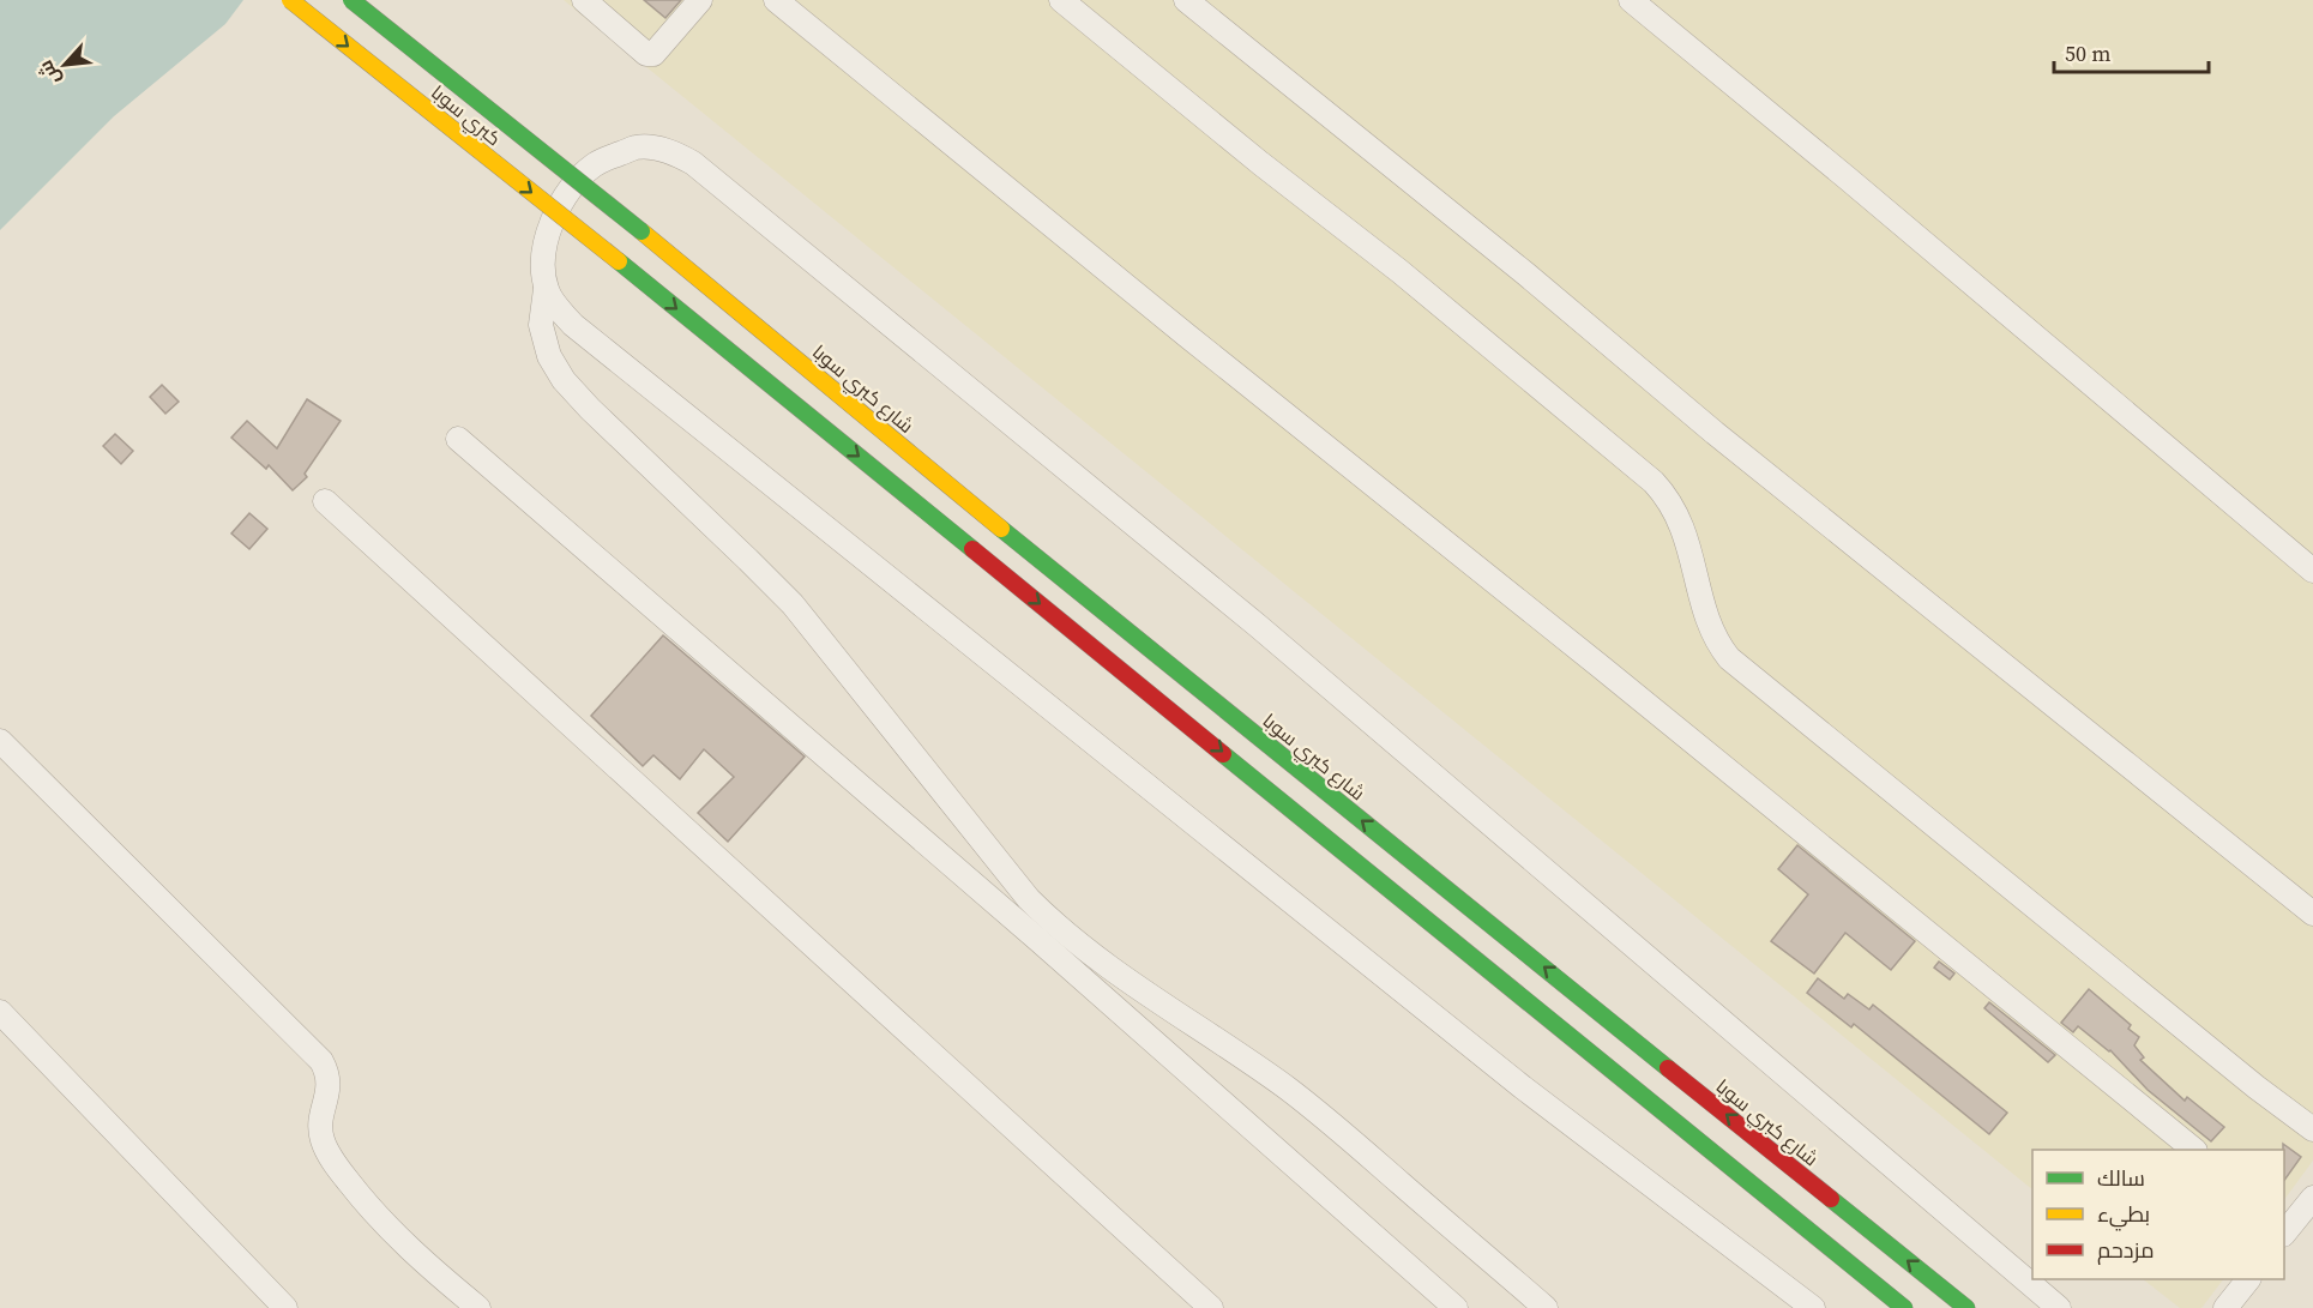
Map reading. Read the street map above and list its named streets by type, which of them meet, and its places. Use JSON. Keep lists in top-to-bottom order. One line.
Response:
{"streets":{"highway":["كبري سوبا","شارع كبري سوبا"]},"crossings":[["كبري سوبا","شارع كبري سوبا"]],"one_way":["كبري سوبا","شارع كبري سوبا"],"legend":["سالك","بطيء","مزدحم"],"scale_bar":"50 m","north":"bottom left"}
